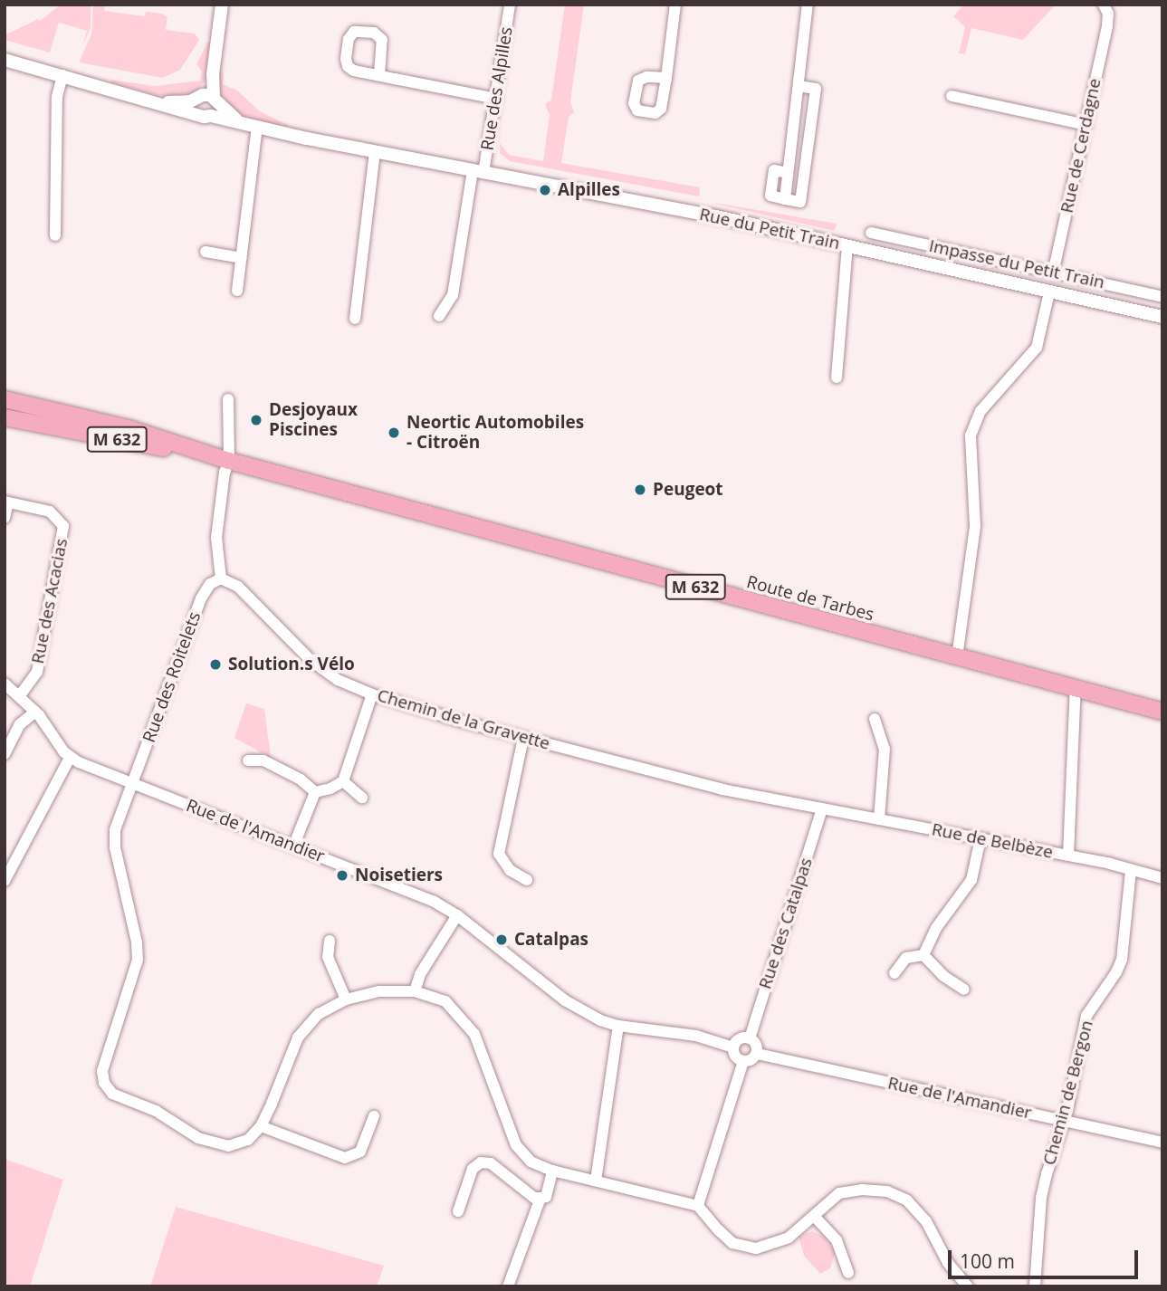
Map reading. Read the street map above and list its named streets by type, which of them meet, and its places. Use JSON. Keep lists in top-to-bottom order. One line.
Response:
{"streets":{"main road":["M 632","Route de Tarbes"],"street":["Rue des Alpilles","Rue de Cerdagne","Rue du Petit Train","Impasse du Petit Train","Rue des Acacias","Rue des Roitelets","Chemin de la Gravette","Rue de l'Amandier","Rue de Belbèze","Rue des Catalpas","Chemin de Bergon"]},"crossings":[["Rue des Alpilles","Rue du Petit Train"],["Rue de Cerdagne","Impasse du Petit Train"],["Rue des Acacias","Rue de l'Amandier"],["Rue des Roitelets","Chemin de la Gravette"],["Rue des Roitelets","Rue de l'Amandier"],["Chemin de la Gravette","Rue de Belbèze"],["Chemin de la Gravette","Rue des Catalpas"],["Rue de l'Amandier","Rue des Catalpas"],["Rue de l'Amandier","Chemin de Bergon"],["Rue de Belbèze","Rue des Catalpas"],["Rue de Belbèze","Chemin de Bergon"]],"places":["Alpilles","Desjoyaux Piscines","Neortic Automobiles - Citroën","Peugeot","Solution.s Vélo","Noisetiers","Catalpas"],"scale_bar":"100 m"}
